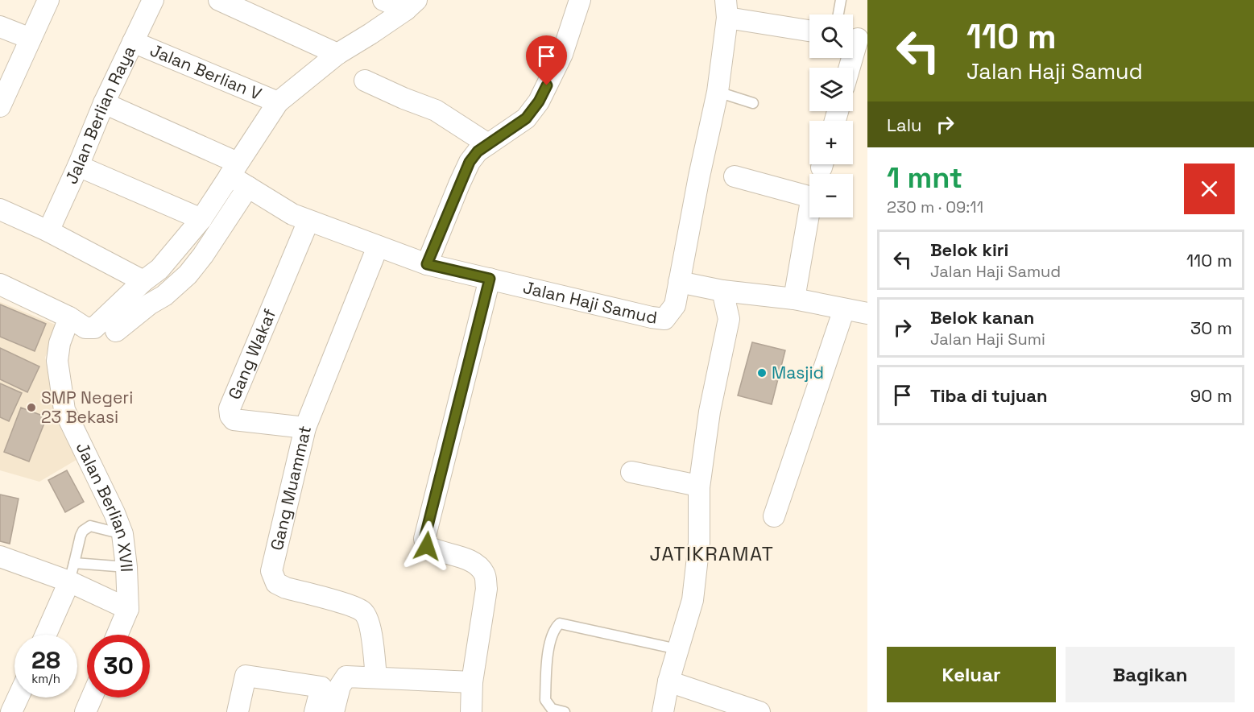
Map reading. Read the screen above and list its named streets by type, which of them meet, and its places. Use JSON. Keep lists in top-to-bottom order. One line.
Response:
{"streets":{"street":["Jalan Berlian V","Jalan Berlian Raya","Jalan Haji Samud","Gang Wakaf","Gang Muammat","Jalan Berlian XVII"]},"crossings":[["Jalan Berlian V","Jalan Berlian Raya"],["Jalan Berlian Raya","Jalan Haji Samud"],["Jalan Haji Samud","Gang Wakaf"],["Jalan Haji Samud","Gang Muammat"],["Gang Wakaf","Gang Muammat"]],"districts":["JATIKRAMAT"],"places":["Masjid","SMP Negeri 23 Bekasi"],"page":{"turn":["110 m","Jalan Haji Samud"],"map_buttons":["+","−"],"then":"Lalu","heading":["1 mnt","230 m · 09:11"],"list":[{"name":"Belok kiri","note":"Jalan Haji Samud","value":"110 m"},{"name":"Belok kanan","note":"Jalan Haji Sumi","value":"30 m"},{"name":"Tiba di tujuan","value":"90 m"}],"speed":"28 km/h","limit":"30","buttons":["Keluar","Bagikan"]}}
